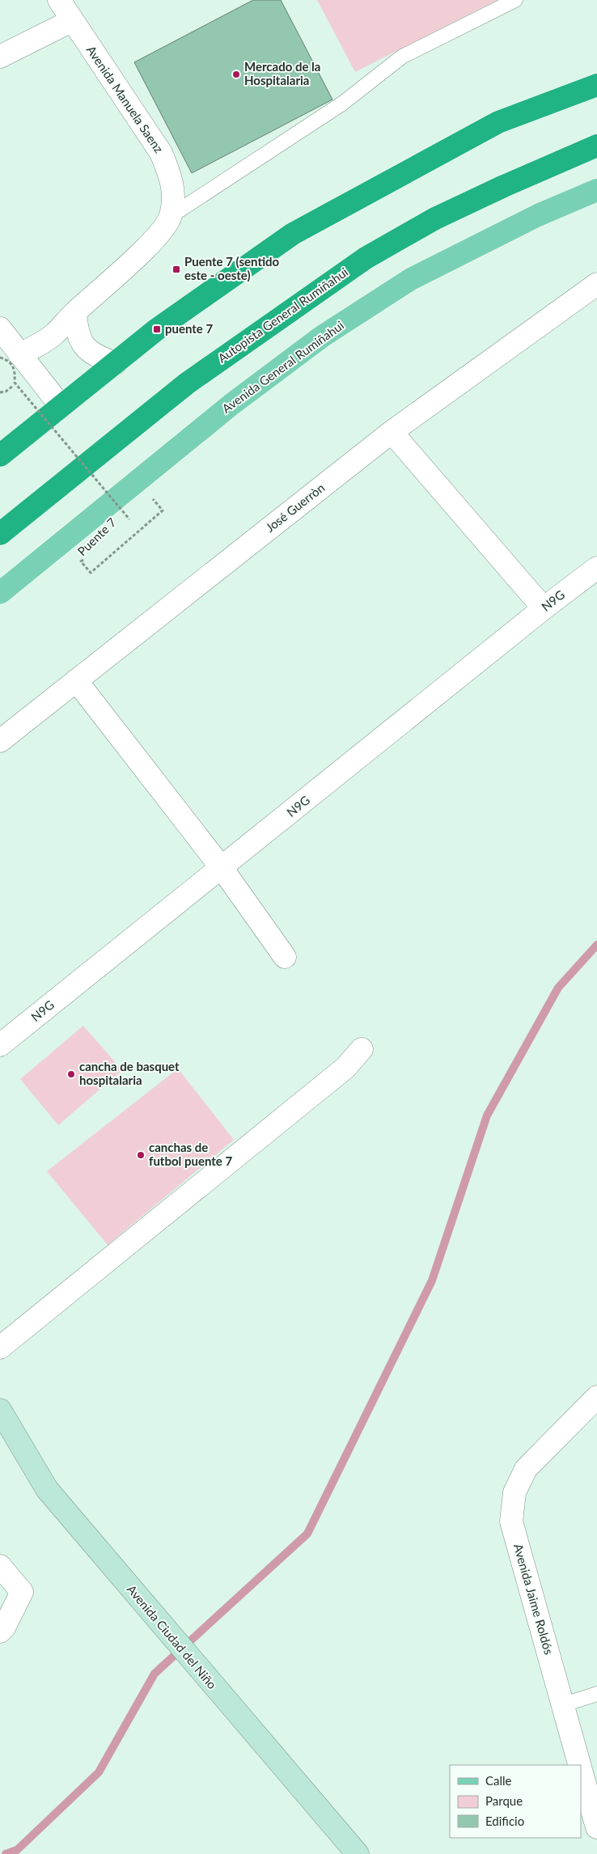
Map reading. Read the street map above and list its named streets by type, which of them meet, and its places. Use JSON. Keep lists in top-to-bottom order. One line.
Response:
{"streets":{"highway":["Autopista General Rumiñahui"],"main road":["Avenida General Rumiñahui"],"street":["Avenida Manuela Saenz","José Guerròn","N9G","Avenida Jaime Roldós","Avenida Ciudad del Niño"],"path":["Puente 7"]},"crossings":[["Avenida Manuela Saenz","Puente 7"],["Avenida General Rumiñahui","Puente 7"]],"places":{"other":["Mercado de la Hospitalaria","cancha de basquet hospitalaria","canchas de futbol puente 7"],"transit":["Puente 7 (sentido este - oeste)","puente 7"]},"legend":["Calle","Parque","Edificio"]}
